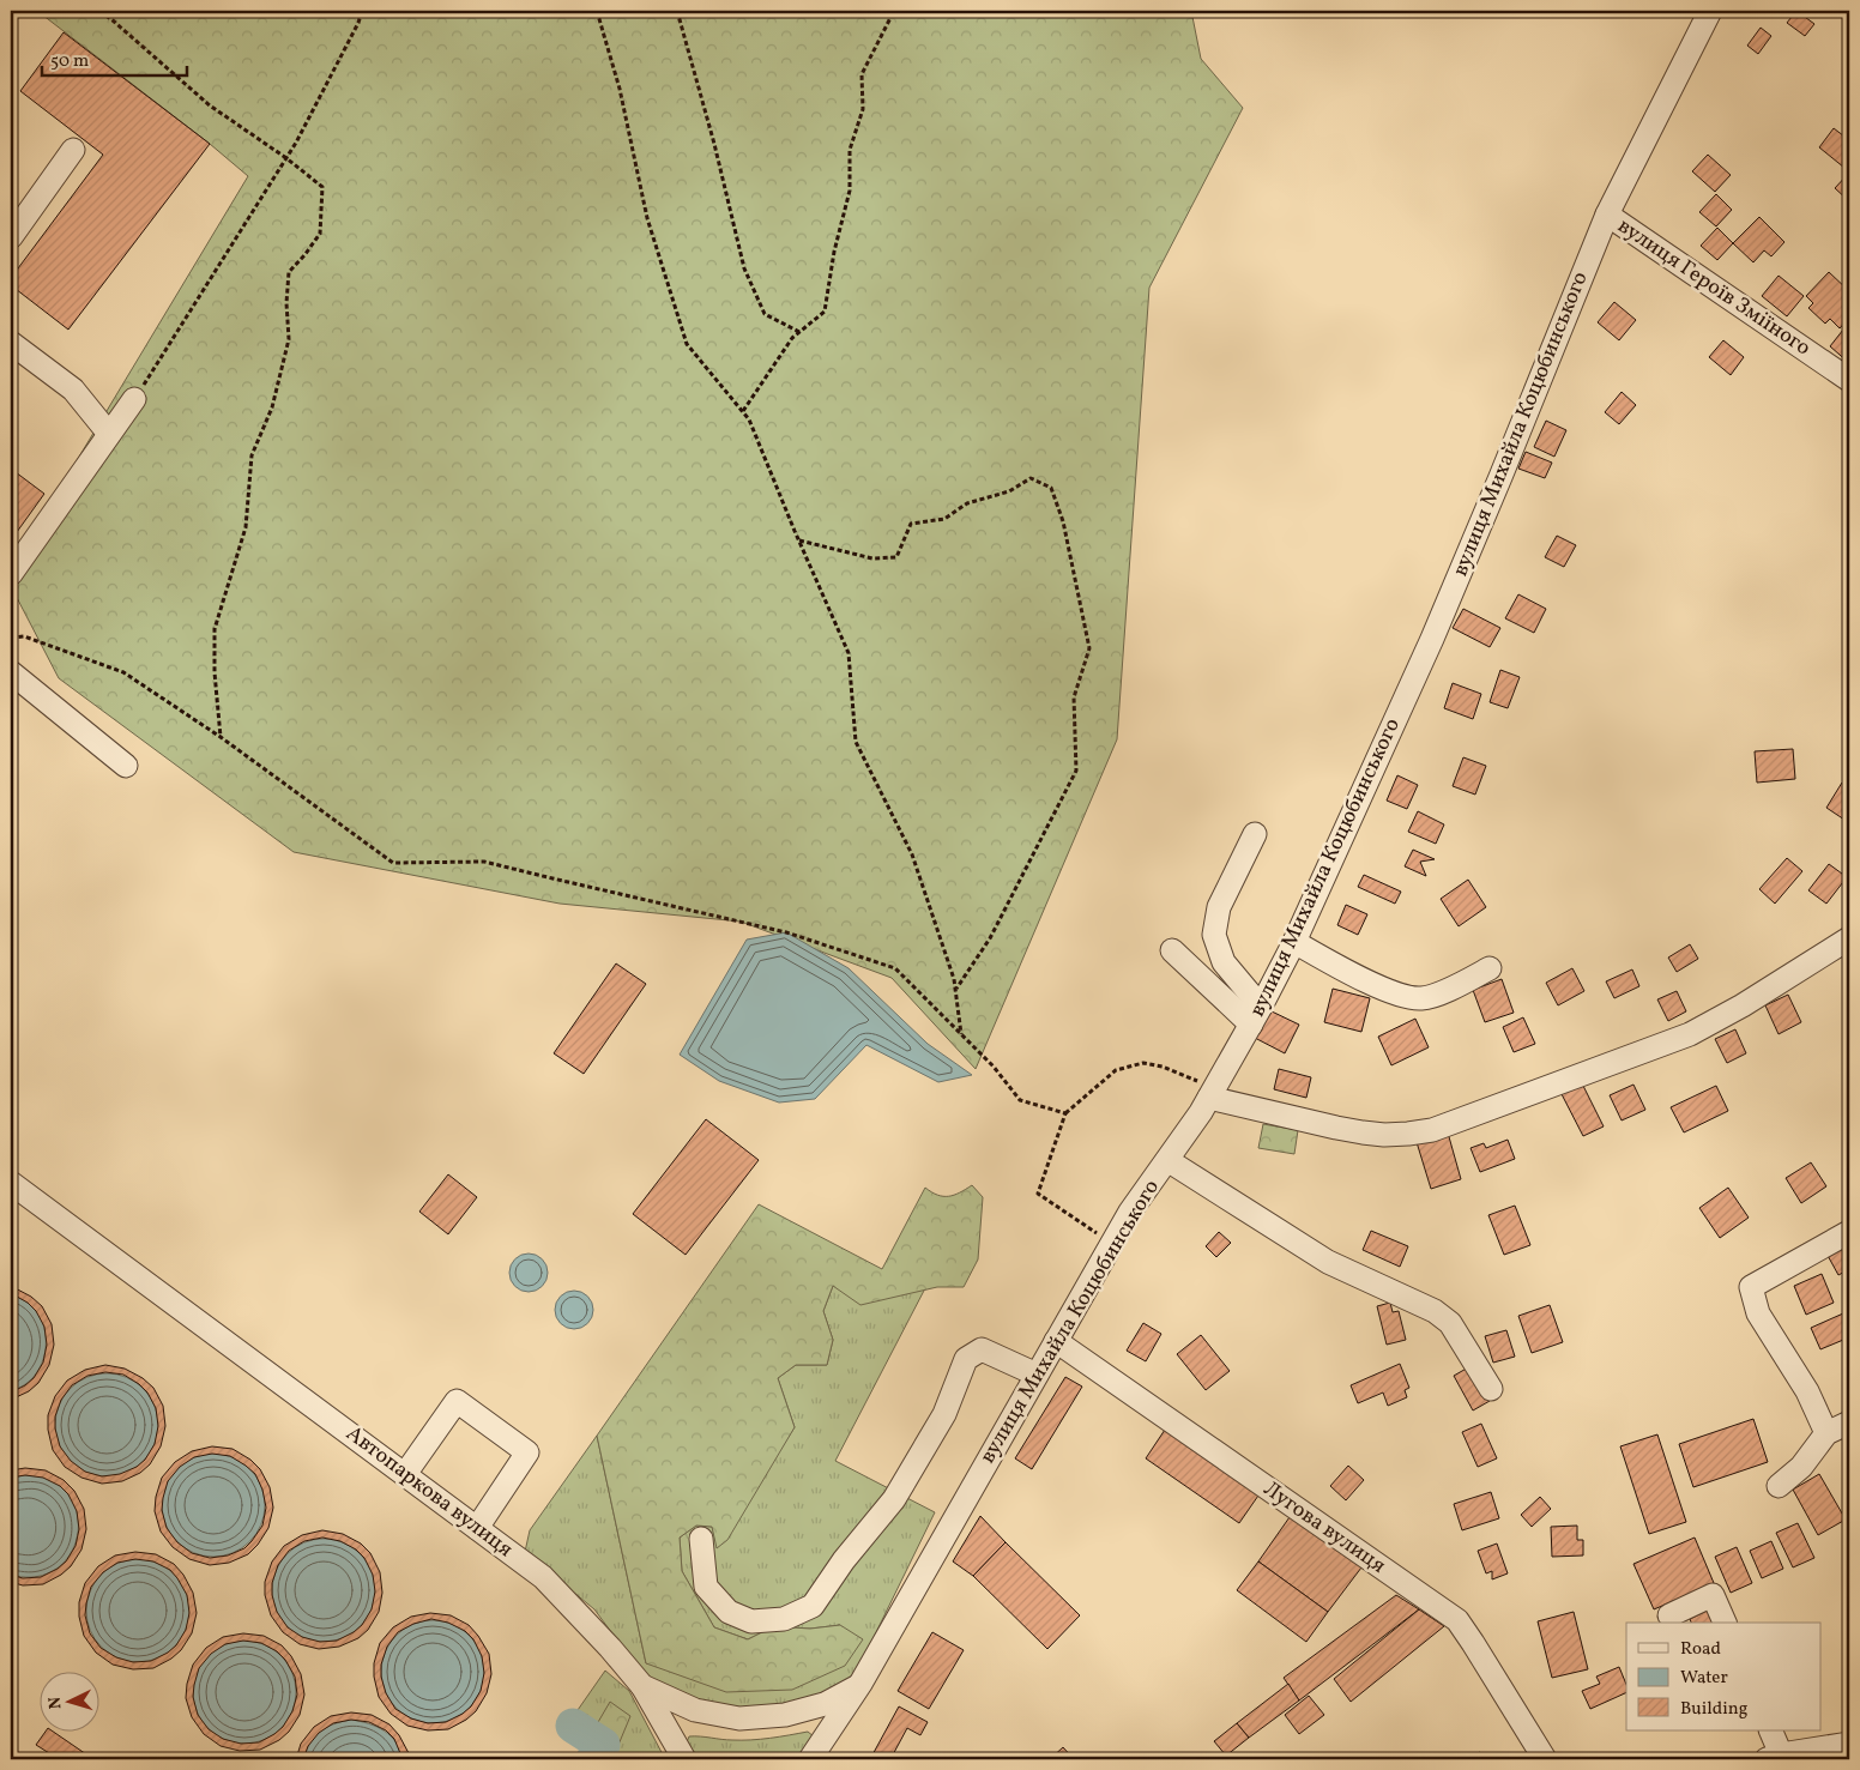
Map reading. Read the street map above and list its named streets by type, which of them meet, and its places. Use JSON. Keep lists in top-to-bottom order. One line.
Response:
{"streets":{"street":["вулиця Героїв Зміїного","вулиця Михайла Коцюбинського","Автопаркова вулиця","Лугова вулиця"]},"crossings":[["вулиця Героїв Зміїного","вулиця Михайла Коцюбинського"],["вулиця Михайла Коцюбинського","Автопаркова вулиця"],["вулиця Михайла Коцюбинського","Лугова вулиця"]],"legend":["Road","Water","Building"],"scale_bar":"50 m","north":"left"}
